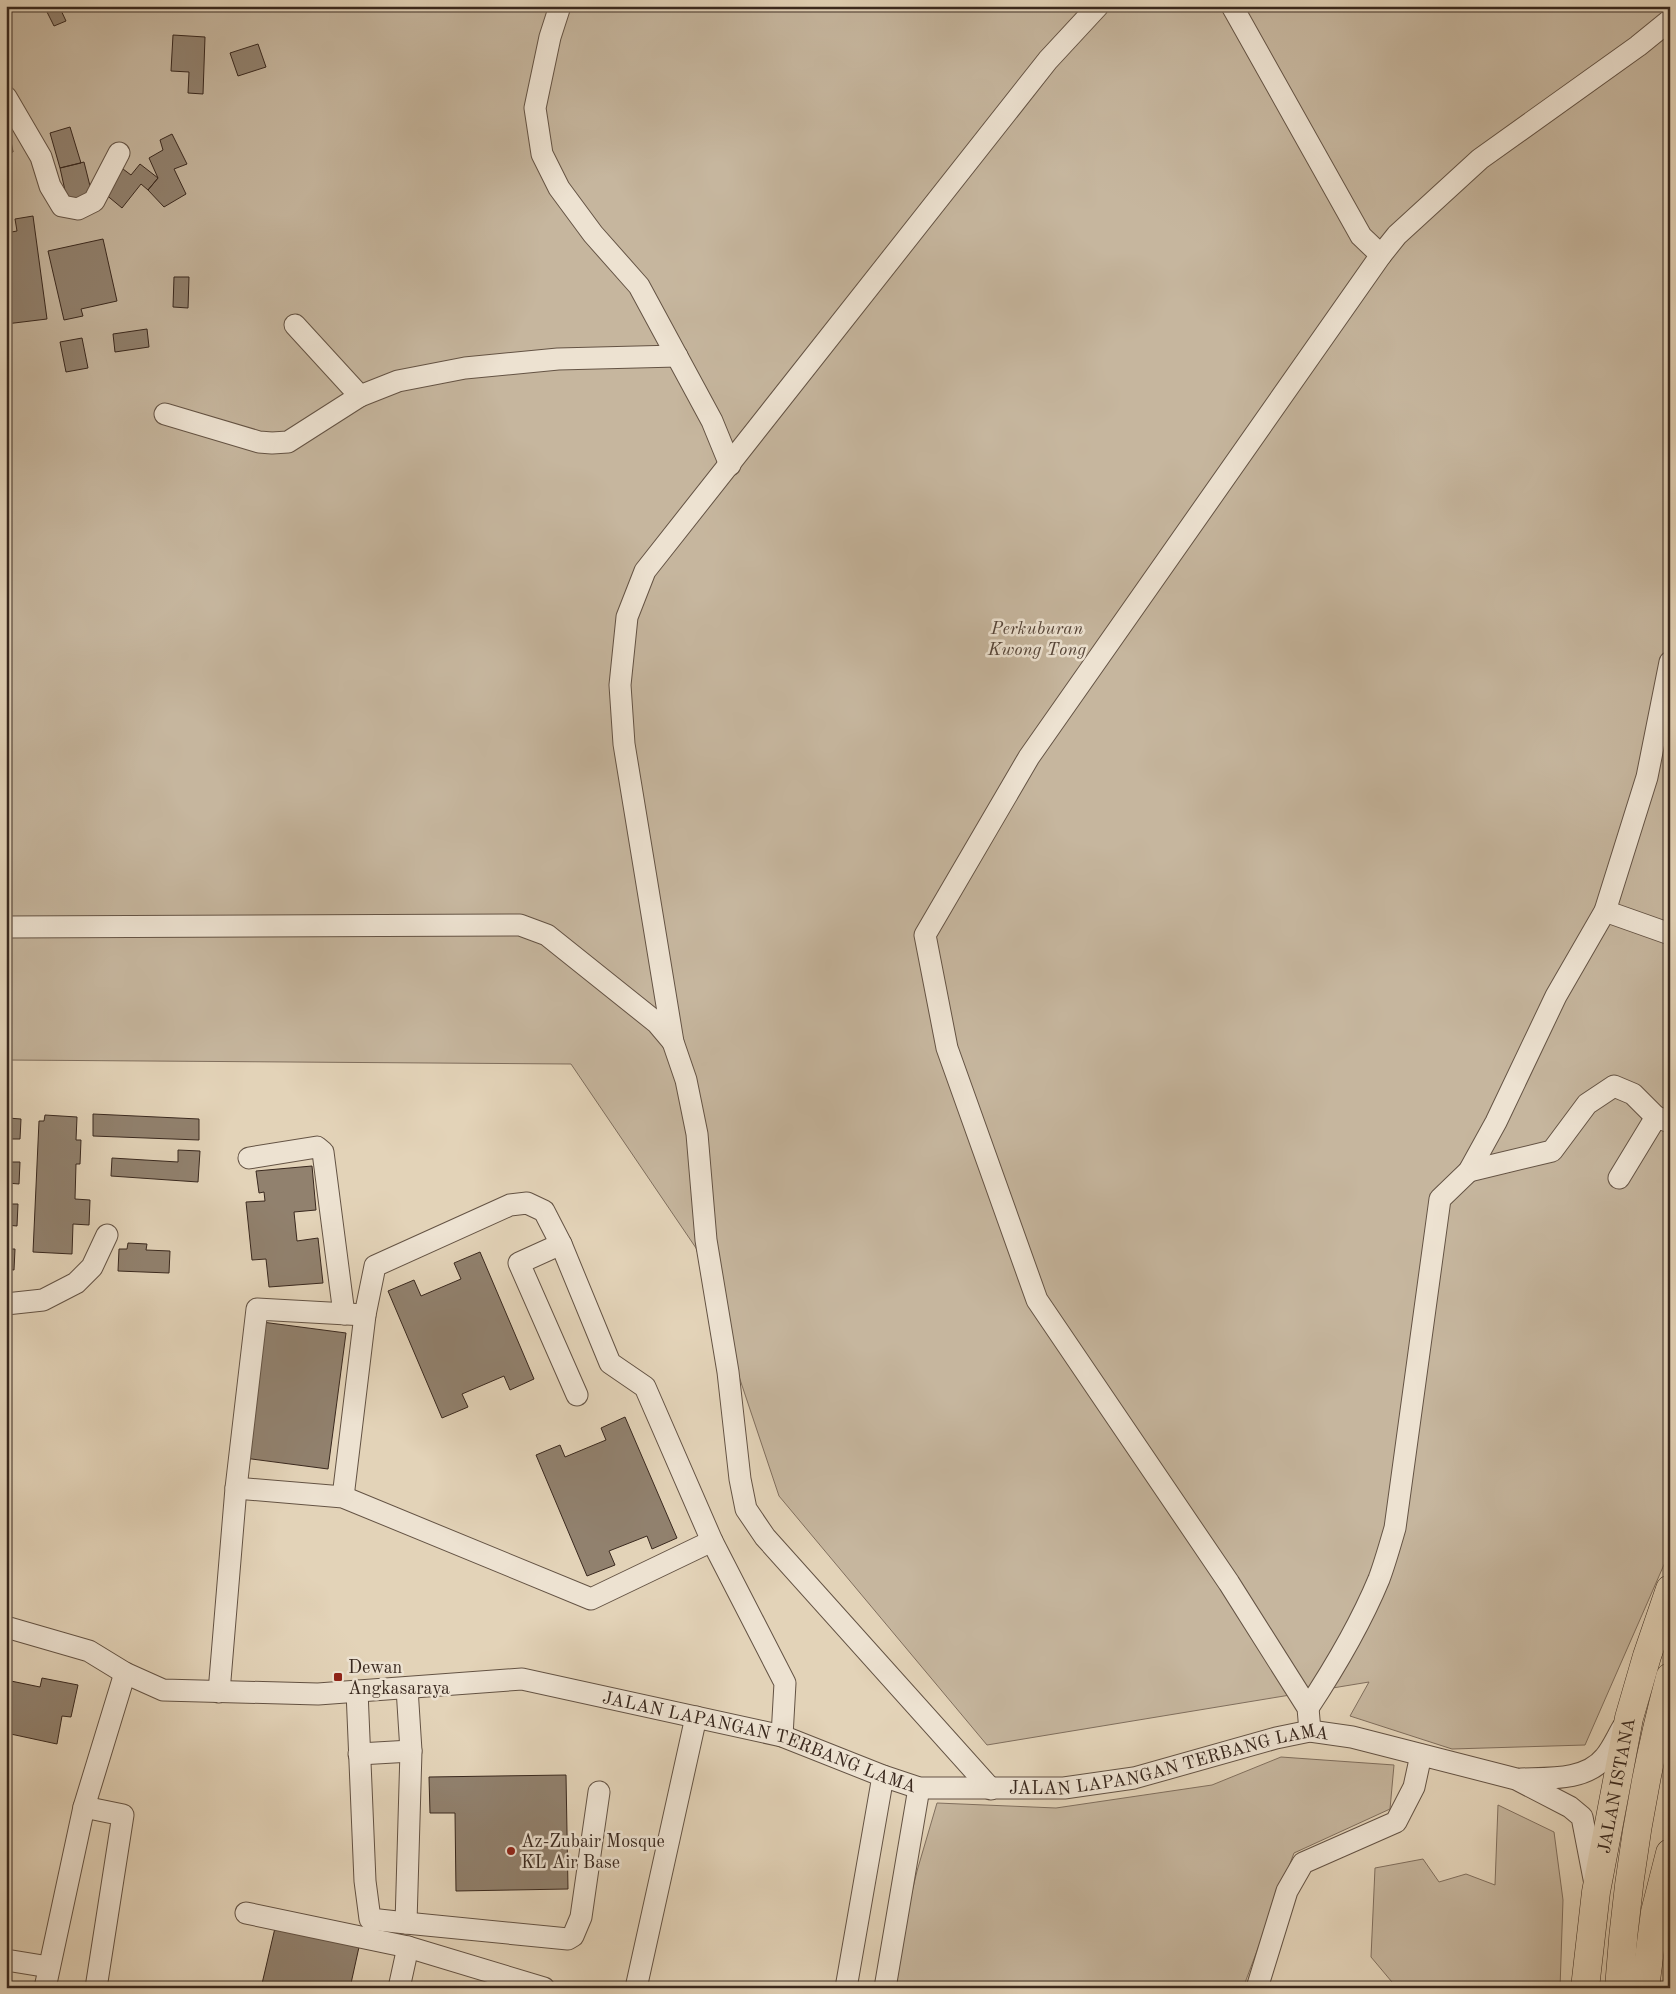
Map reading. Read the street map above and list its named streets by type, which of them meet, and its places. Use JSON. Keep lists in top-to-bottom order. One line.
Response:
{"streets":{"main road":["JALAN ISTANA"],"street":["JALAN LAPANGAN TERBANG LAMA"]},"crossings":[["JALAN LAPANGAN TERBANG LAMA","JALAN ISTANA"]],"parks":["Perkuburan Kwong Tong"],"places":{"transit":["Dewan Angkasaraya"],"other":["Az-Zubair Mosque KL Air Base"]}}
